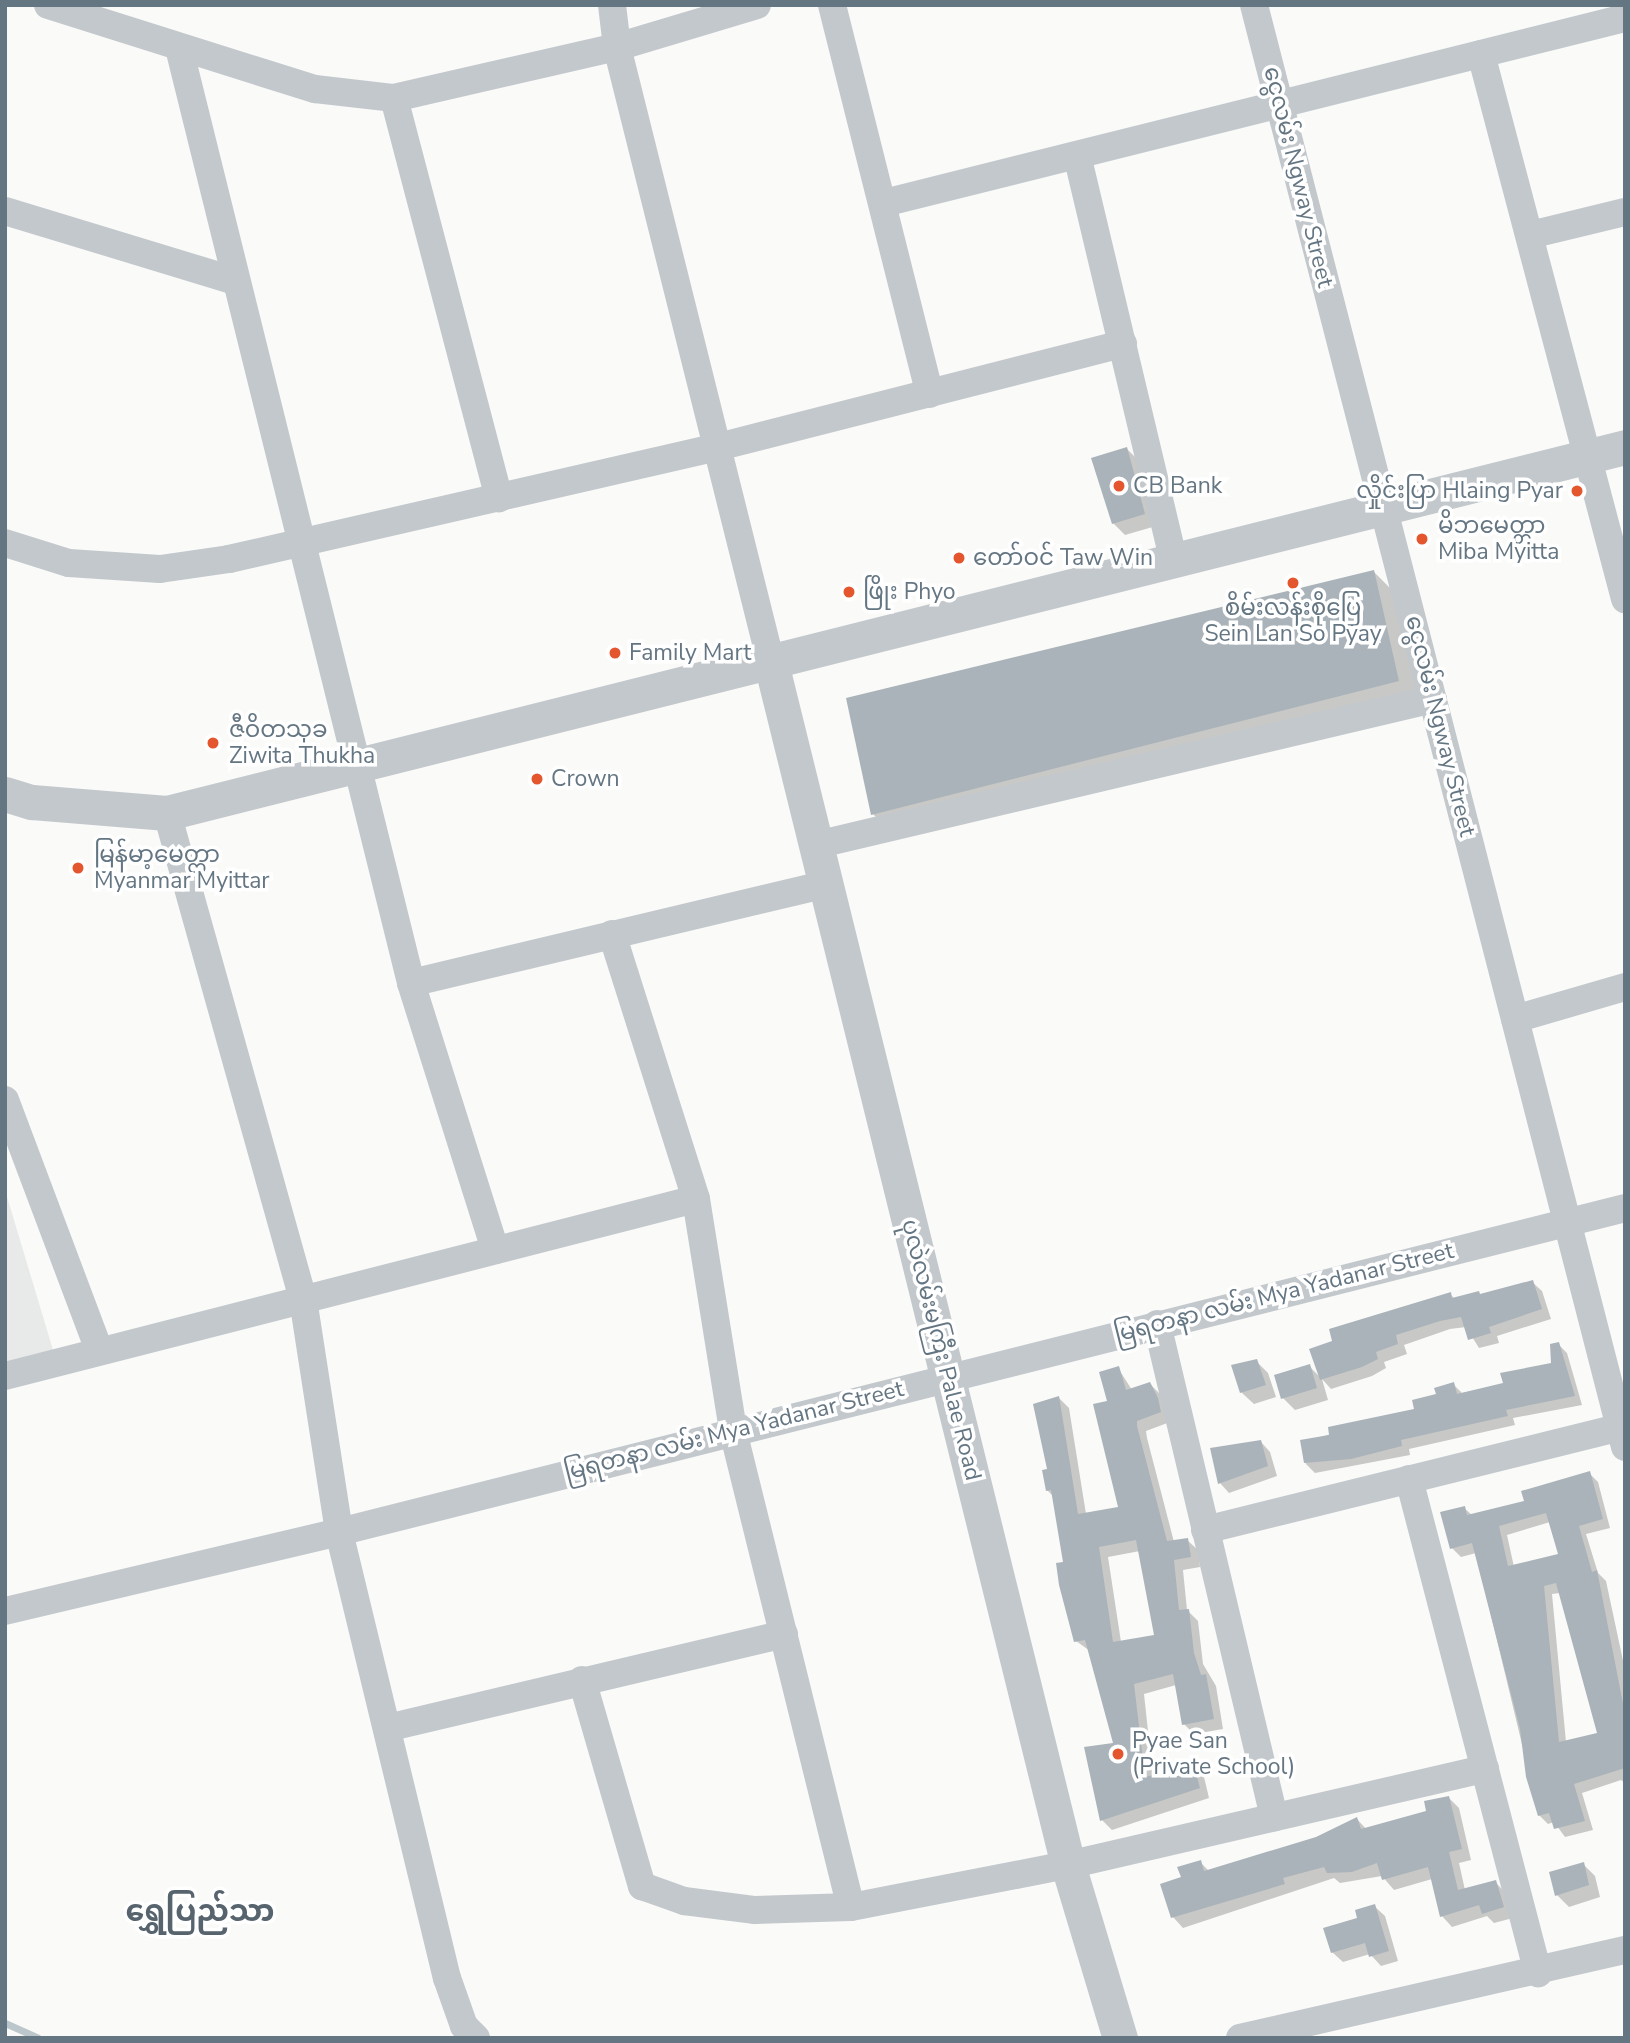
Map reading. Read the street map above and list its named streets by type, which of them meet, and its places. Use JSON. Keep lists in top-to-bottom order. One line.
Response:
{"streets":{"street":["ငွေလမ်း Ngway Street","မြရတနာ လမ်း Mya Yadanar Street","ပုလဲလမ်းမကြီး Palae Road"]},"crossings":[["ငွေလမ်း Ngway Street","မြရတနာ လမ်း Mya Yadanar Street"],["မြရတနာ လမ်း Mya Yadanar Street","ပုလဲလမ်းမကြီး Palae Road"]],"districts":["ရွှေပြည်သာ"],"places":["CB Bank","လှိုင်းပြာ Hlaing Pyar","မိဘမေတ္တာ Miba Myitta","တော်ဝင် Taw Win","စိမ်းလန်းစိုပြေ Sein Lan So Pyay","ဖြိုး Phyo","Family Mart","ဇီဝိတသုခ Ziwita Thukha","Crown","မြန်မာ့မေတ္တာ Myanmar Myittar","Pyae San (Private School)"]}
